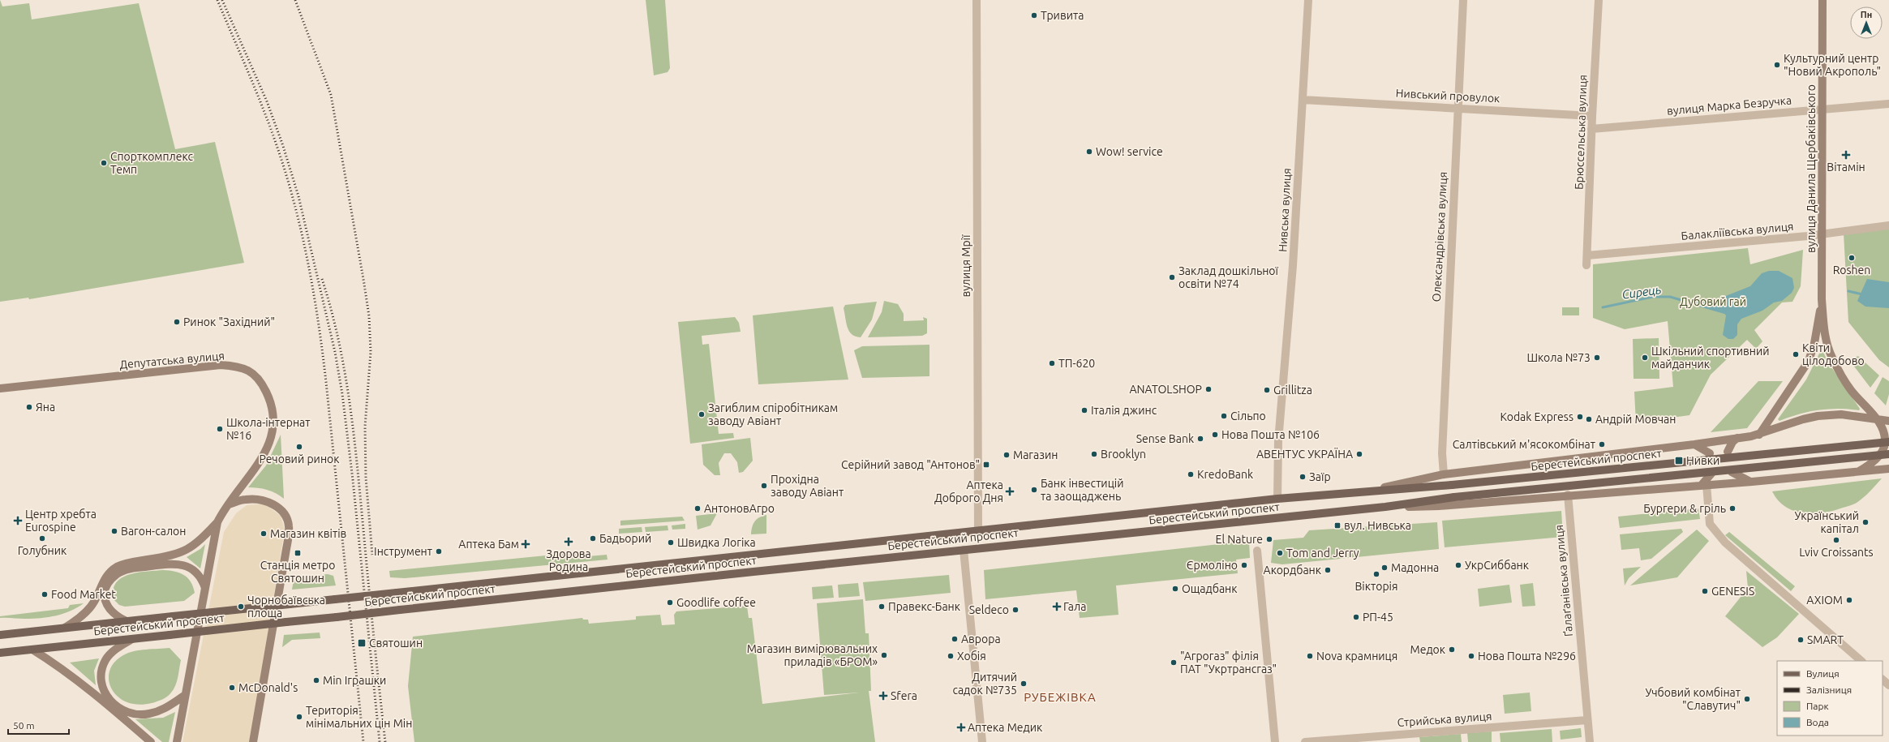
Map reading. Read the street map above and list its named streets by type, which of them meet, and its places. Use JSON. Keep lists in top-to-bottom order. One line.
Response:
{"streets":{"main road":["вулиця Данила Щербаківського","Депутатська вулиця","Берестейський проспект"],"street":["Нивський провулок","вулиця Марка Безручка","Брюссельська вулиця","Нивська вулиця","Балакліївська вулиця","Олександрівська вулиця","вулиця Мрії","Ґалаґанівська вулиця","Стрийська вулиця"]},"crossings":[["Нивський провулок","Брюссельська вулиця"],["Нивський провулок","Нивська вулиця"],["Нивський провулок","Олександрівська вулиця"],["вулиця Марка Безручка","Брюссельська вулиця"],["вулиця Марка Безручка","вулиця Данила Щербаківського"],["Брюссельська вулиця","Балакліївська вулиця"],["вулиця Данила Щербаківського","Балакліївська вулиця"],["вулиця Данила Щербаківського","Берестейський проспект"],["Нивська вулиця","Берестейський проспект"],["Олександрівська вулиця","Берестейський проспект"],["вулиця Мрії","Берестейський проспект"],["Берестейський проспект","Ґалаґанівська вулиця"],["Ґалаґанівська вулиця","Стрийська вулиця"]],"districts":["РУБЕЖІВКА"],"water":["Сирець"],"parks":["Дубовий гай"],"places":{"other":["Тривита","Культурний центр \"Новий Акрополь\"","Wow! service","Спорткомплекс Темп","Roshen","Заклад дошкільної освіти №74","Ринок \"Західний\"","Квіти цілодобово","Школа №73","Шкільний спортивний майданчик","ТП-620","ANATOLSHOP","Grillitza","Яна","Італія джинс","Загиблим спіробітникам заводу Авіант","Сільпо","Kodak Express","Андрій Мовчан","Школа-інтернат №16","Нова Пошта №106","Sense Bank","Салтівський м'ясокомбінат","Речовий ринок","Brooklyn","АВЕНТУС УКРАЇНА","Магазин","KredoBank","Заїр","Прохідна заводу Авіант","Банк інвестицій та заощаджень","АнтоновАгро","Бургери & гріль","Український капітал","Вагон-салон","Магазин квiтiв","Голубник","Бадьорий","El Nature","Lviv Croissants","Швидка Логіка","Інструмент","Tom and Jerry","Єрмоліно","УкрСиббанк","Мадонна","Акордбанк","Вікторія","Ощадбанк","GENESIS","Food Market","AXIOM","Goodlife coffee","Чорнобаївська площа","Правекс-Банк","Seldeco","РП-45","Аврора","SMART","Медок","Магазин вимірювальних приладів «БРОМ»","Хобія","Nova крамниця","Нова Пошта №296","\"Агрогаз\" філія ПАТ \"Укртрансгаз\"","Min Іграшки","Дитячий садок №735","McDonald's","Учбовий комбінат \"Славутич\"","Територія мінімальних цін Мін"],"health":["Вітамін","Аптека Доброго Дня","Центр хребта Eurospine","Здорова Родина","Аптека Бам","Гала","Sfera","Аптека Медик"],"transit":["Нивки","Серійний завод \"Антонов\"","вул. Нивська","Станція метро Святошин","Святошин"]},"legend":["Вулиця","Залізниця","Парк","Вода"],"scale_bar":"50 m","north":"top"}
